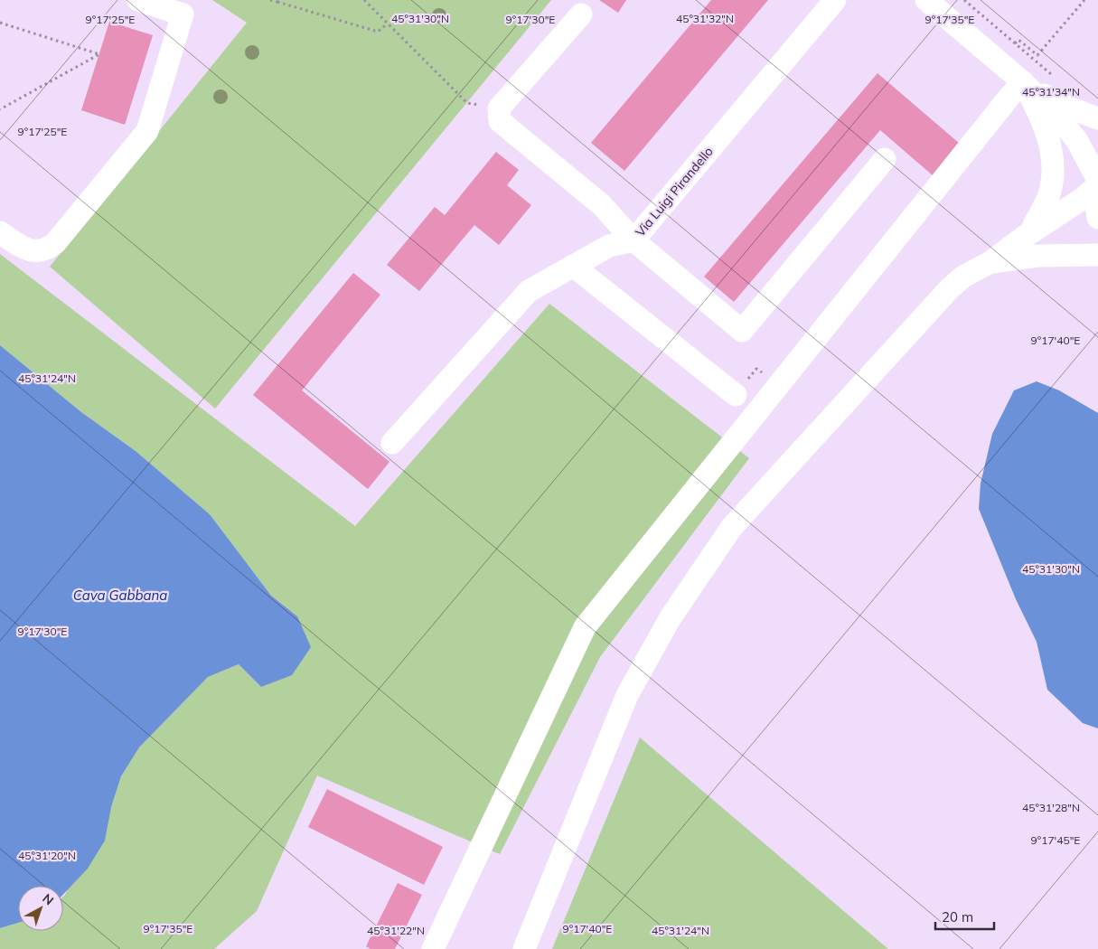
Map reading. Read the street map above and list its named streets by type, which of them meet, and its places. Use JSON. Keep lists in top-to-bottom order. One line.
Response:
{"streets":{"street":["Via Luigi Pirandello"]},"water":["Cava Gabbana"],"scale_bar":"20 m","north":"top right","coordinates":["45°31'30\"N","45°31'32\"N","9°17'25\"E","9°17'30\"E","9°17'35\"E","45°31'34\"N","9°17'40\"E","45°31'24\"N","45°31'28\"N","9°17'45\"E","45°31'20\"N","45°31'22\"N"]}
